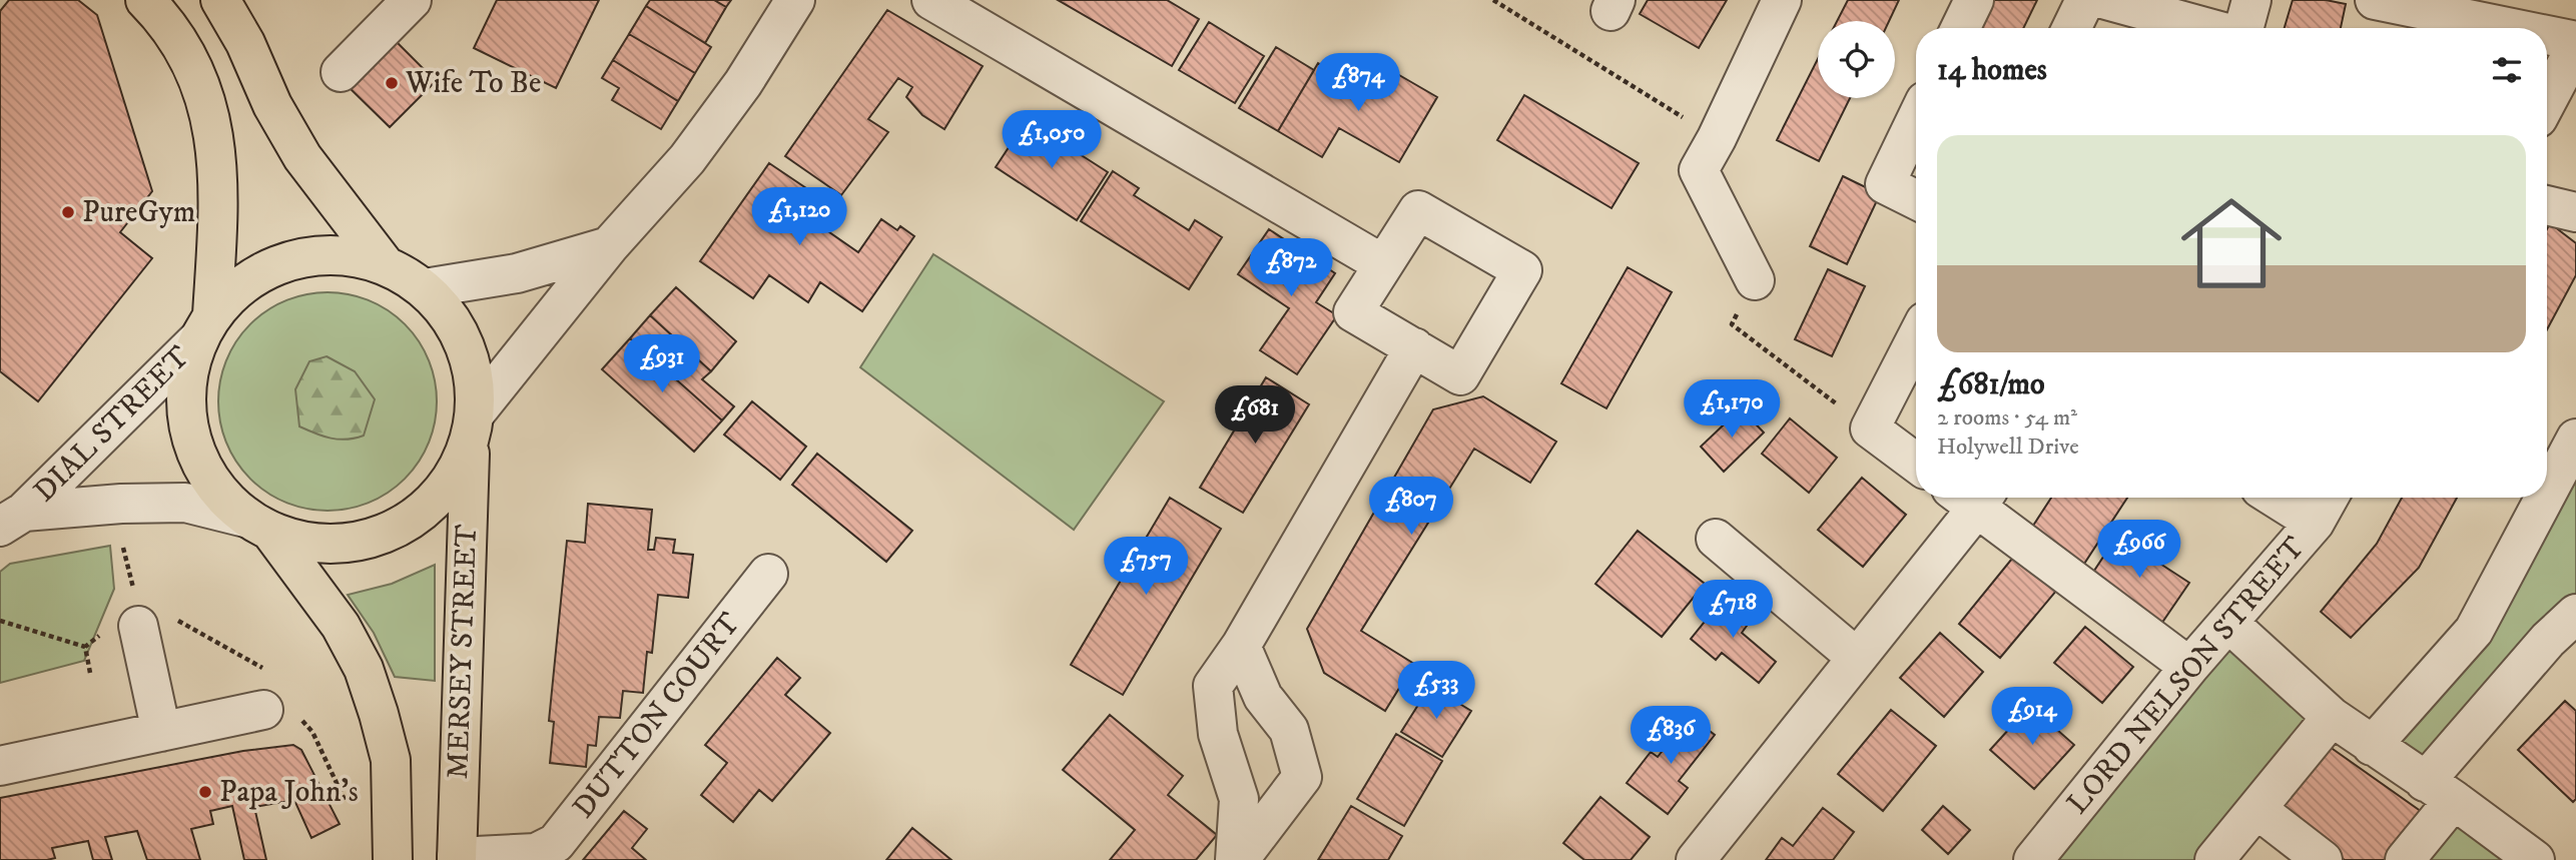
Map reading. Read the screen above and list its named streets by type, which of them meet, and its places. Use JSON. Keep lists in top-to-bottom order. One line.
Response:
{"streets":{"highway":["MERSEY STREET"],"street":["DIAL STREET","LORD NELSON STREET","DUTTON COURT"]},"crossings":[["MERSEY STREET","DUTTON COURT"]],"places":["Wife To Be","PureGym","Papa John's"],"page":{"heading":"14 homes","price":["£874","£1,050","£1,120","£872","£931","£1,170","£681","£807","£966","£757","£718","£533","£914","£836"],"list":[{"name":"£681/mo","note":"2 rooms · 54 m² · Holywell Drive"}]}}
